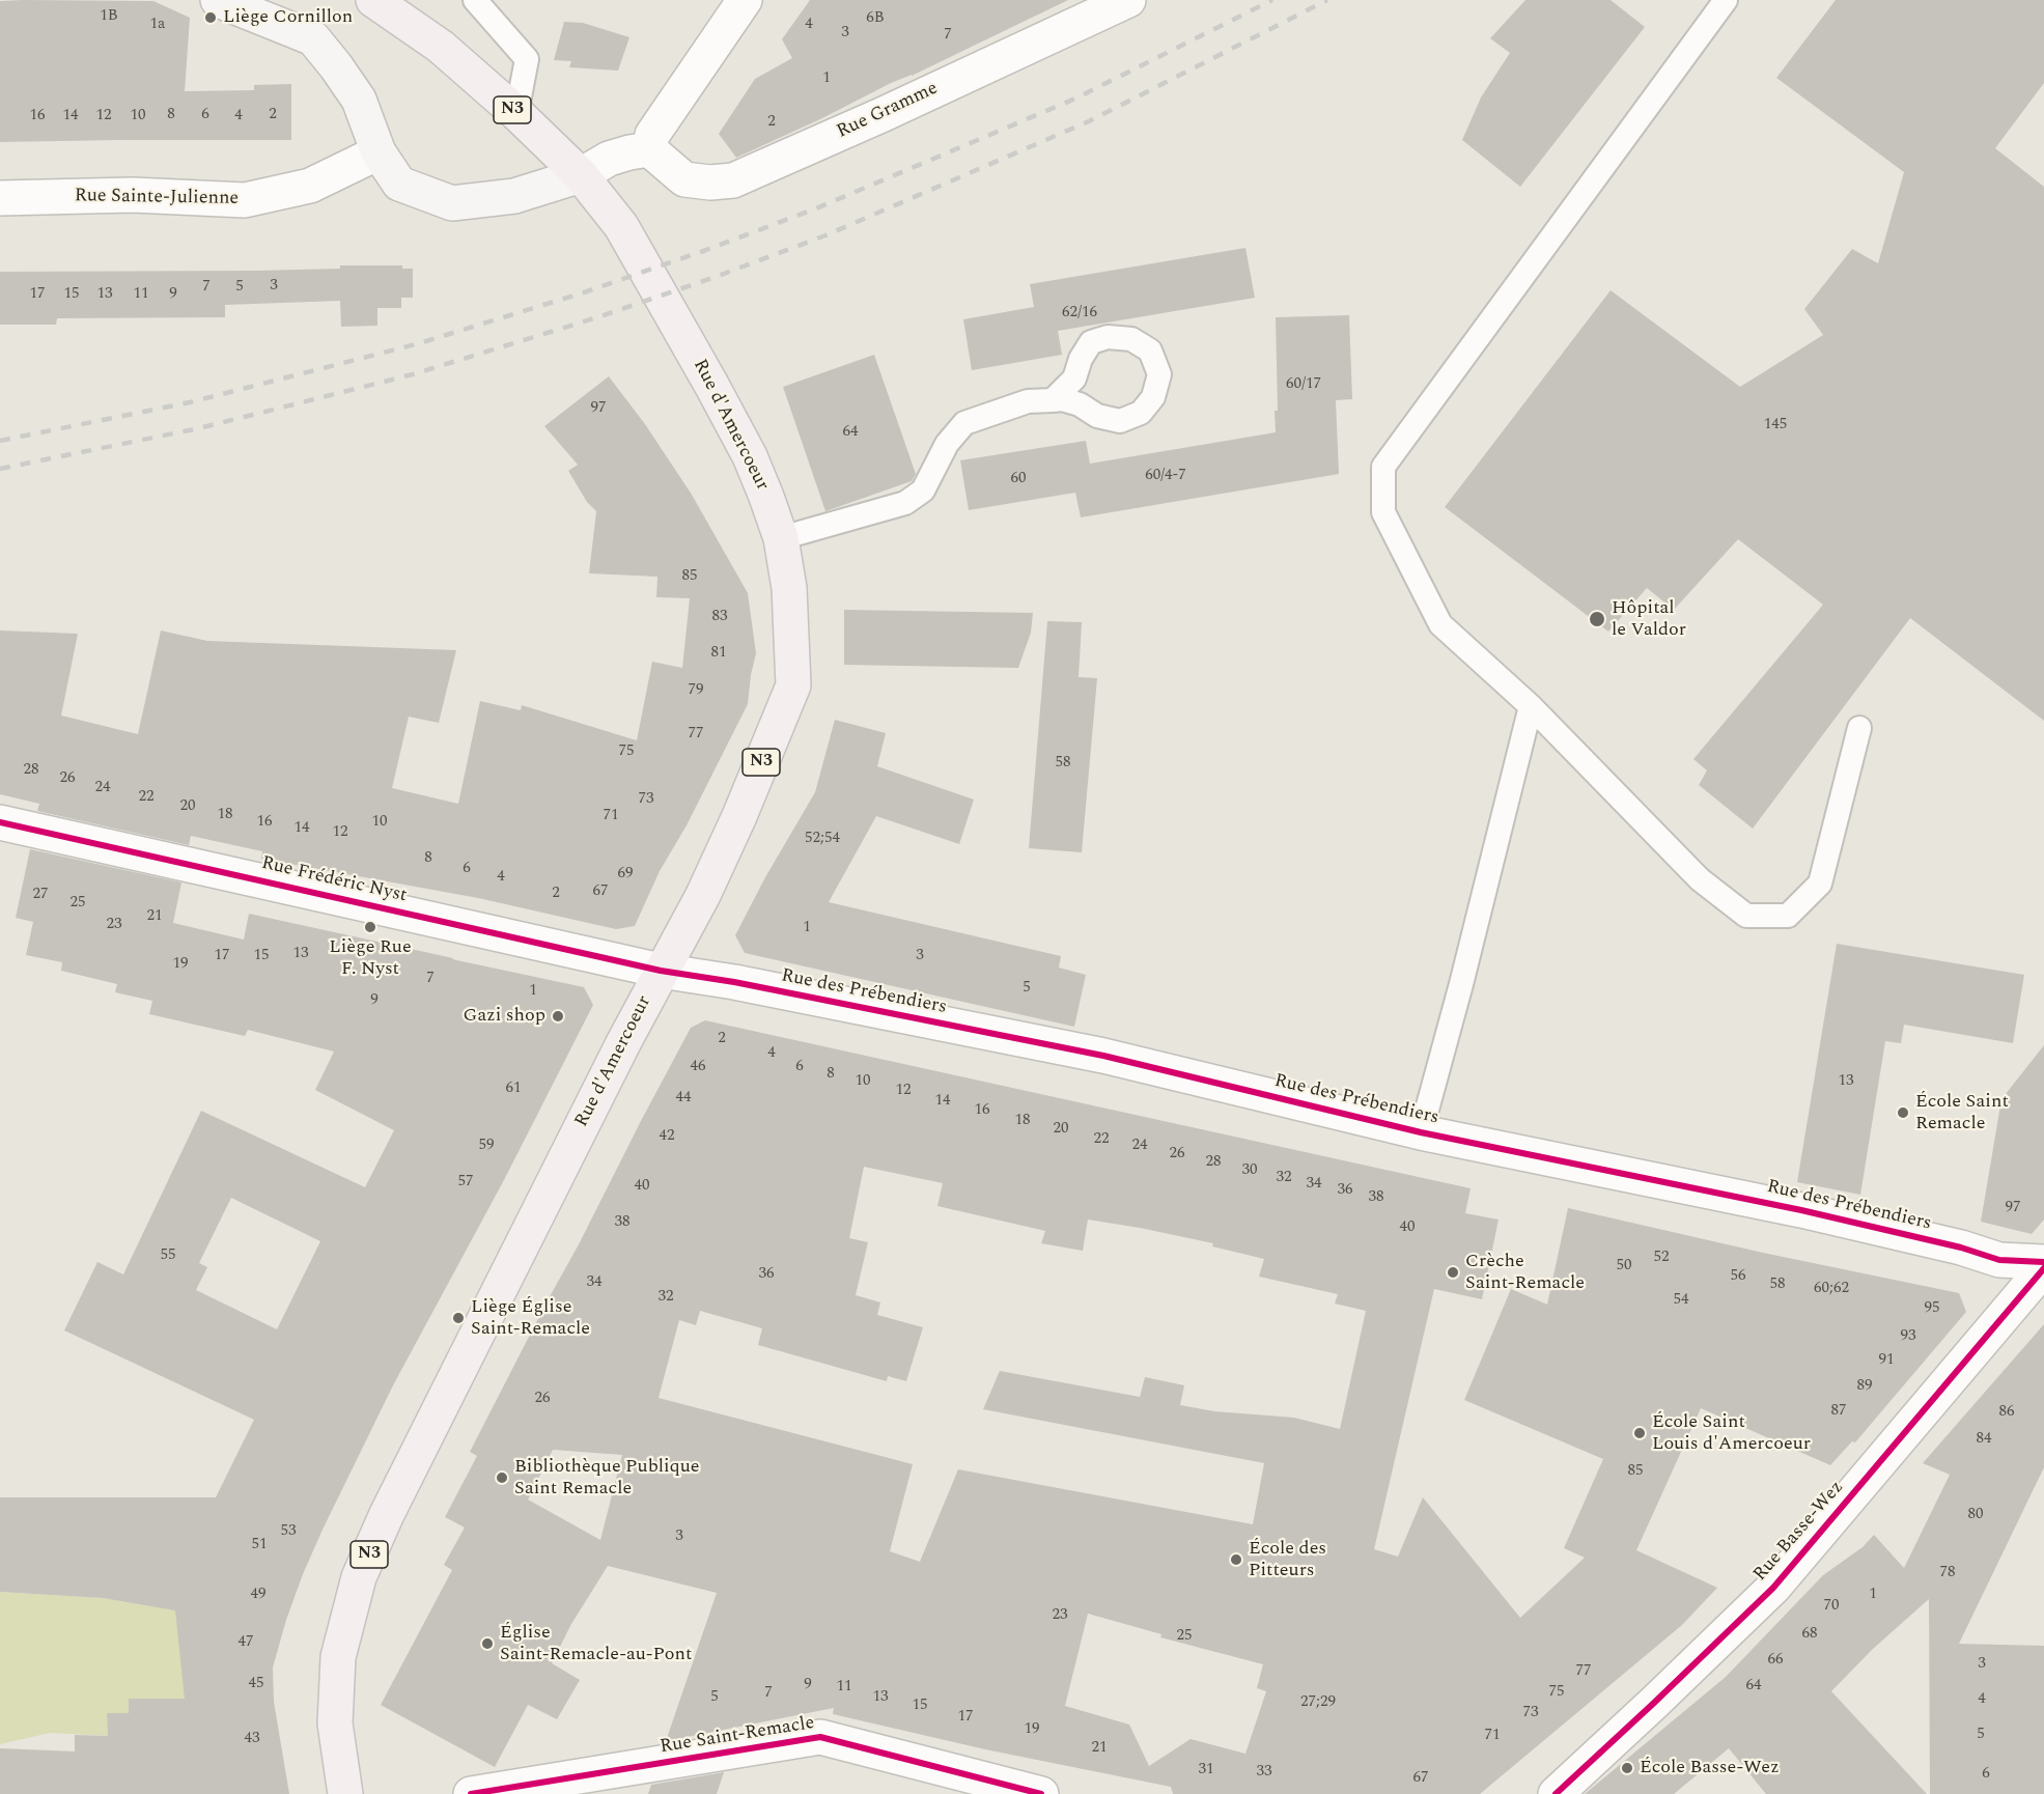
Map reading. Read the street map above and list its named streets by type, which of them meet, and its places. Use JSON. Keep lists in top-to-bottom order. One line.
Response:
{"streets":{"main road":["N3","Rue d'Amercoeur"],"street":["Rue Gramme","Rue Sainte-Julienne","Rue Frédéric Nyst","Rue des Prébendiers","Rue Basse-Wez","Rue Saint-Remacle"]},"crossings":[["N3","Rue d'Amercoeur"],["Rue d'Amercoeur","Rue Frédéric Nyst"],["Rue d'Amercoeur","Rue des Prébendiers"],["Rue Frédéric Nyst","Rue des Prébendiers"]],"places":["Liège Cornillon","Hôpital le Valdor","Liège Rue F. Nyst","Gazi shop","École Saint Remacle","Crèche Saint-Remacle","Liège Église Saint-Remacle","École Saint Louis d'Amercoeur","Bibliothèque Publique Saint Remacle","École des Pitteurs","Église Saint-Remacle-au-Pont","École Basse-Wez"],"house_numbers":["1B","6B","1a","4","3","7","1","8","6","2","16","14","12","10","4","2","3","7","5","17","15","13","11","9","62/16","60/17","97","145","64","60/4-7","60","85","83","81","79","77","75","58","28","26","24","22","73","20","18","71","16","10","14","12","52;54","8","6","69","4","67","2","27","25","21","23","1","13","17","15","3","19","7","5","1","9","2","4","46","6","8","10","13","61","12","44","14","16","18","20","42","22","59","24","26","28","30","32","57","34","40","36","38","97","38","40","55","52","50","36","56","34","58","60;62","32","54","95","93","91","89","26","87","86","84","85","80","53","3","51","78","49","1","70","23","68","25","47","66","3","77","45","9","64","11","75","7","5","13","4","27;29","15","73","17","19","5","71","43","21","31","33","6","67"]}
